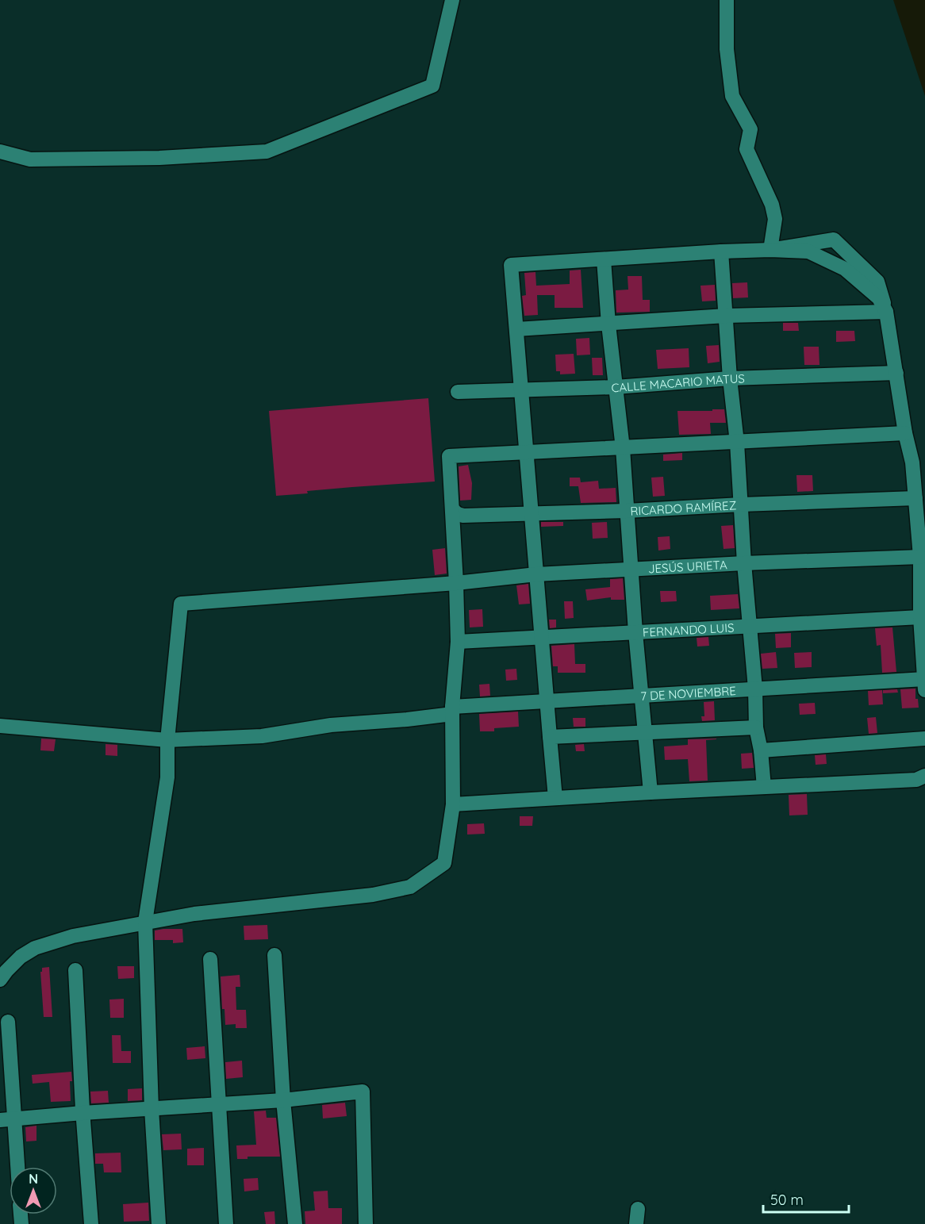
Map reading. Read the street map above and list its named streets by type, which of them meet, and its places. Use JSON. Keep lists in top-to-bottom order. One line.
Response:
{"streets":{"street":["CALLE MACARIO MATUS","RICARDO RAMÍREZ","JESÚS URIETA","FERNANDO LUIS","7 DE NOVIEMBRE"]},"crossings":[["JESÚS URIETA","7 DE NOVIEMBRE"]],"scale_bar":"50 m","north":"top"}
